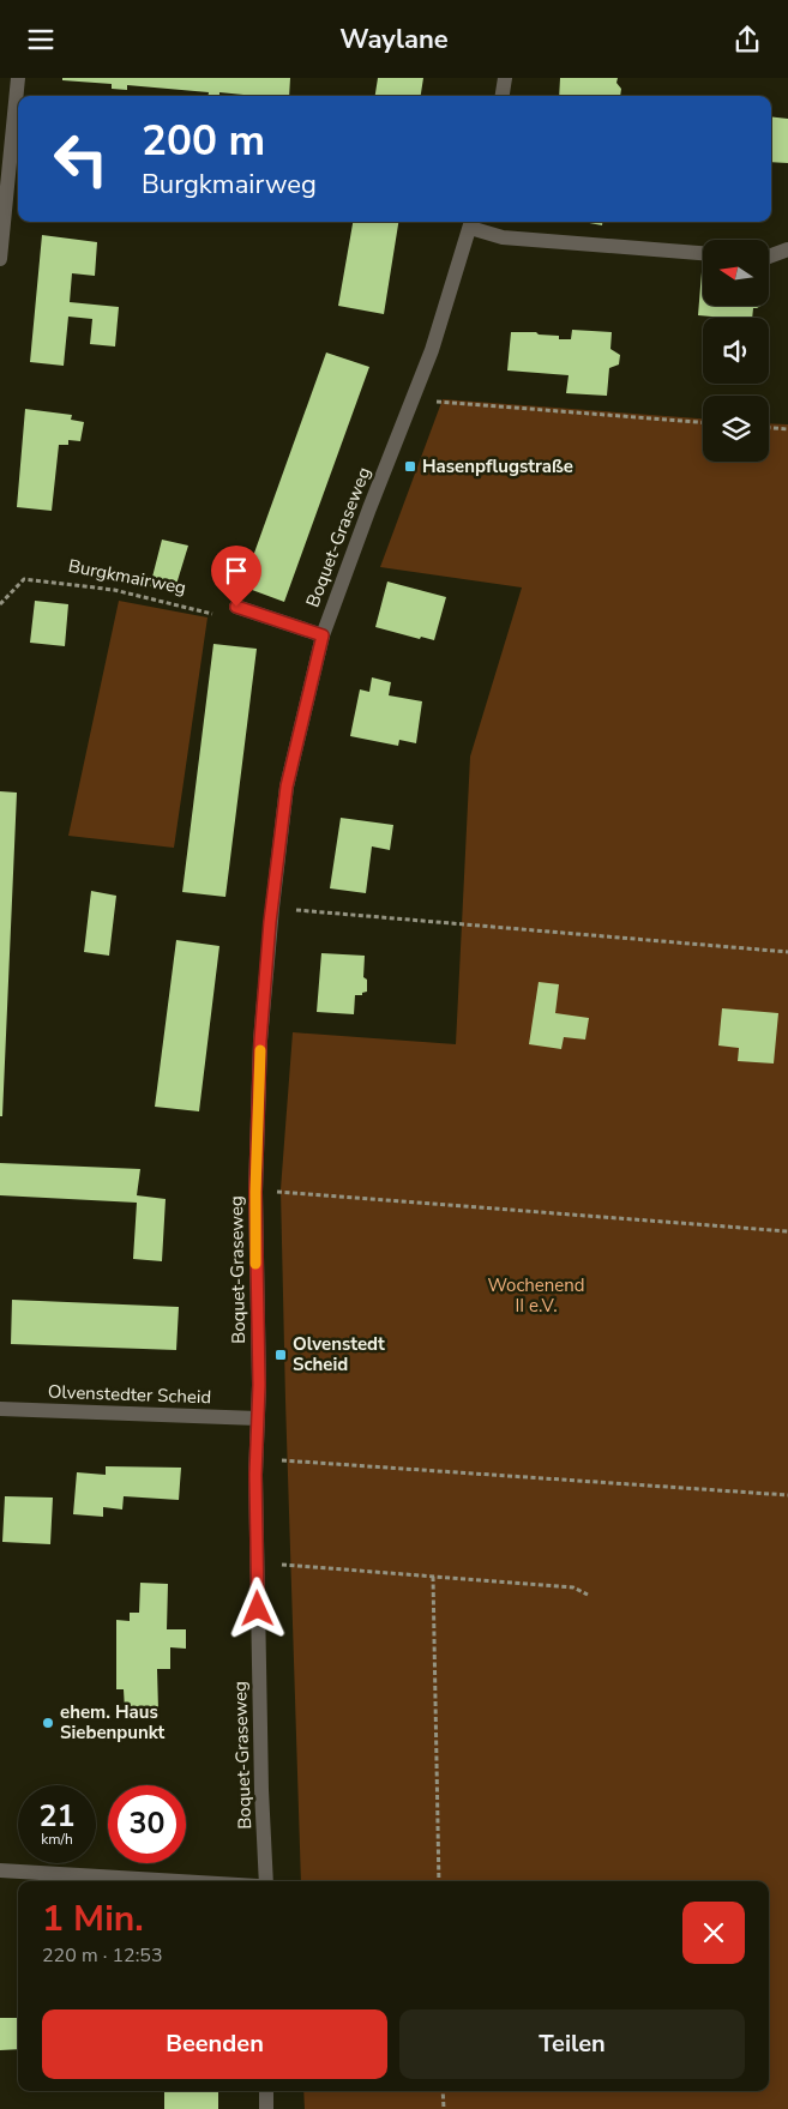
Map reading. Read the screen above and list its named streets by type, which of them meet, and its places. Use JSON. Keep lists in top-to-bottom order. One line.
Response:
{"streets":{"street":["Boquet-Graseweg","Olvenstedter Scheid"],"path":["Burgkmairweg"]},"crossings":[["Boquet-Graseweg","Olvenstedter Scheid"]],"parks":["Wochenend II e.V."],"places":{"transit":["Hasenpflugstraße","Olvenstedt Scheid"],"other":["ehem. Haus Siebenpunkt"]},"north":"left","page":{"header":"Waylane","turn":["200 m","Burgkmairweg"],"speed":"21 km/h","limit":"30","heading":["1 Min.","220 m · 12:53"],"buttons":["Beenden","Teilen"]}}
